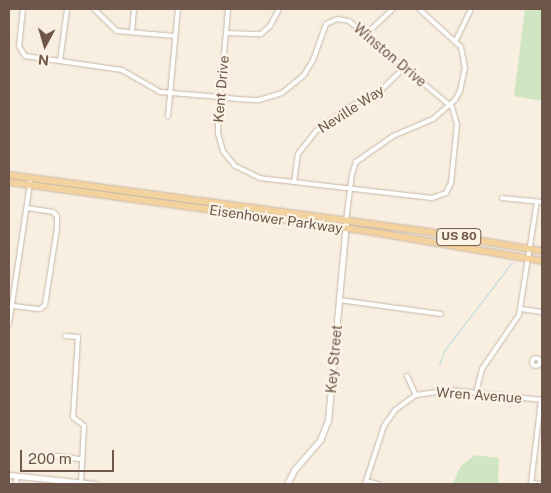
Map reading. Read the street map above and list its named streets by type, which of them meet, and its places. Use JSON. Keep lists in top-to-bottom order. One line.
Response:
{"streets":{"main road":["Eisenhower Parkway","US 80"],"street":["Winston Drive","Kent Drive","Neville Way","Key Street","Wren Avenue"]},"crossings":[["Winston Drive","Kent Drive"],["Winston Drive","Neville Way"],["Kent Drive","Neville Way"],["Eisenhower Parkway","Key Street"]],"scale_bar":"200 m","north":"bottom"}
